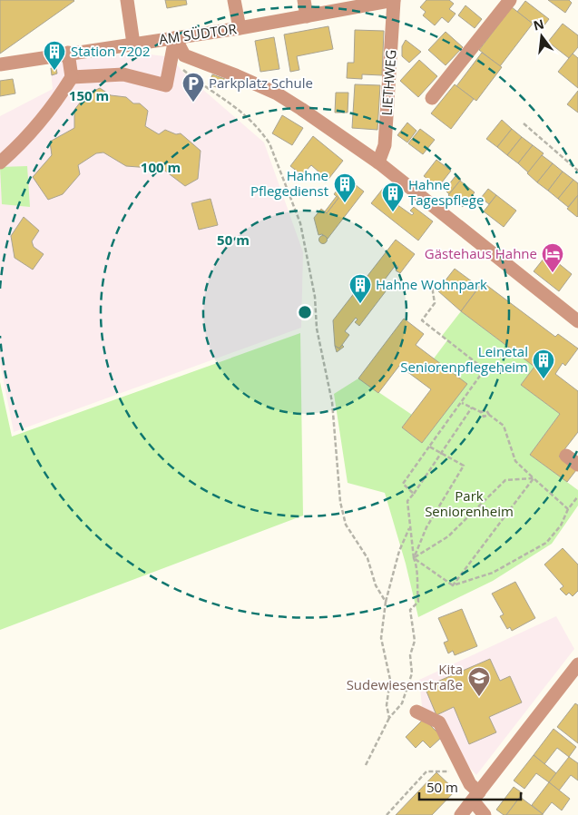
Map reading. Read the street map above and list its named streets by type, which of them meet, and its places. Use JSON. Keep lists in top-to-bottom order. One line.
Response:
{"streets":{"street":["AM SÜDTOR","LIETHWEG"]},"crossings":[["AM SÜDTOR","LIETHWEG"]],"parks":["Park Seniorenheim"],"places":{"building":["Station 7202","Hahne Pflegedienst","Hahne Tagespflege","Hahne Wohnpark","Leinetal Seniorenpflegeheim"],"parking":["Parkplatz Schule"],"hotel":["Gästehaus Hahne"],"school or university":["Kita Sudewiesenstraße"]},"scale_bar":"50 m","north":"top","rings":["150 m","100 m","50 m"]}
